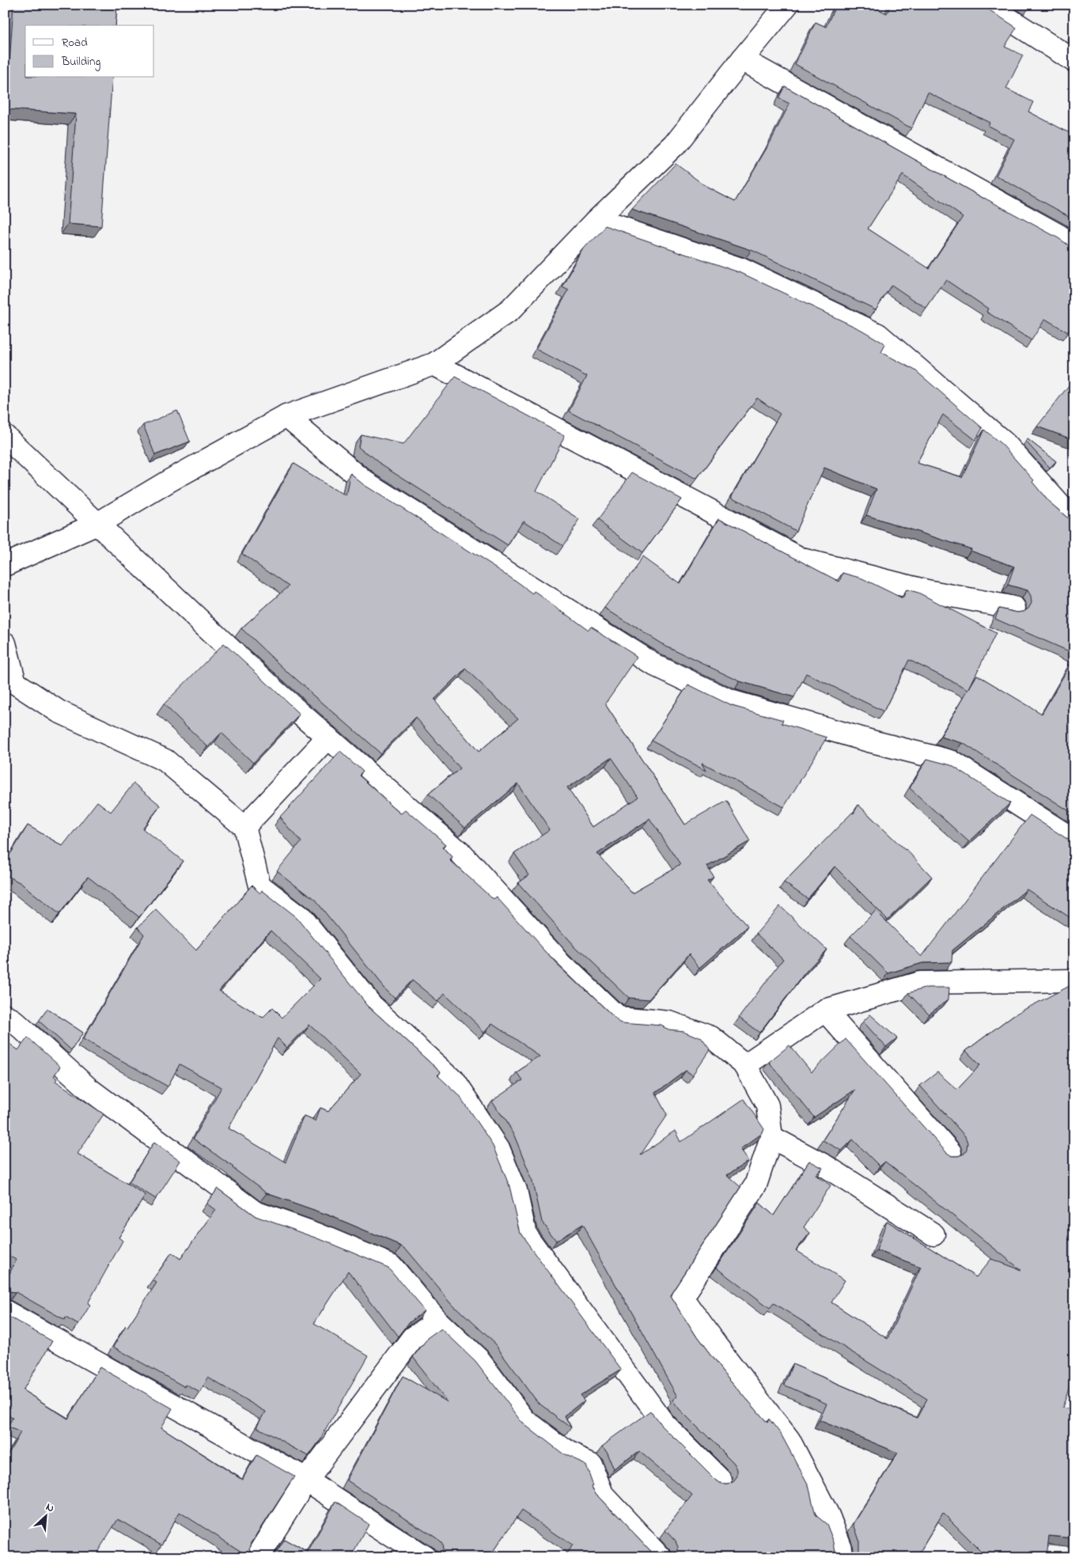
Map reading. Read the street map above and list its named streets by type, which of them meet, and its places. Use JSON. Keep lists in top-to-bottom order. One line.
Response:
{"legend":["Road","Building"],"north":"top right"}
